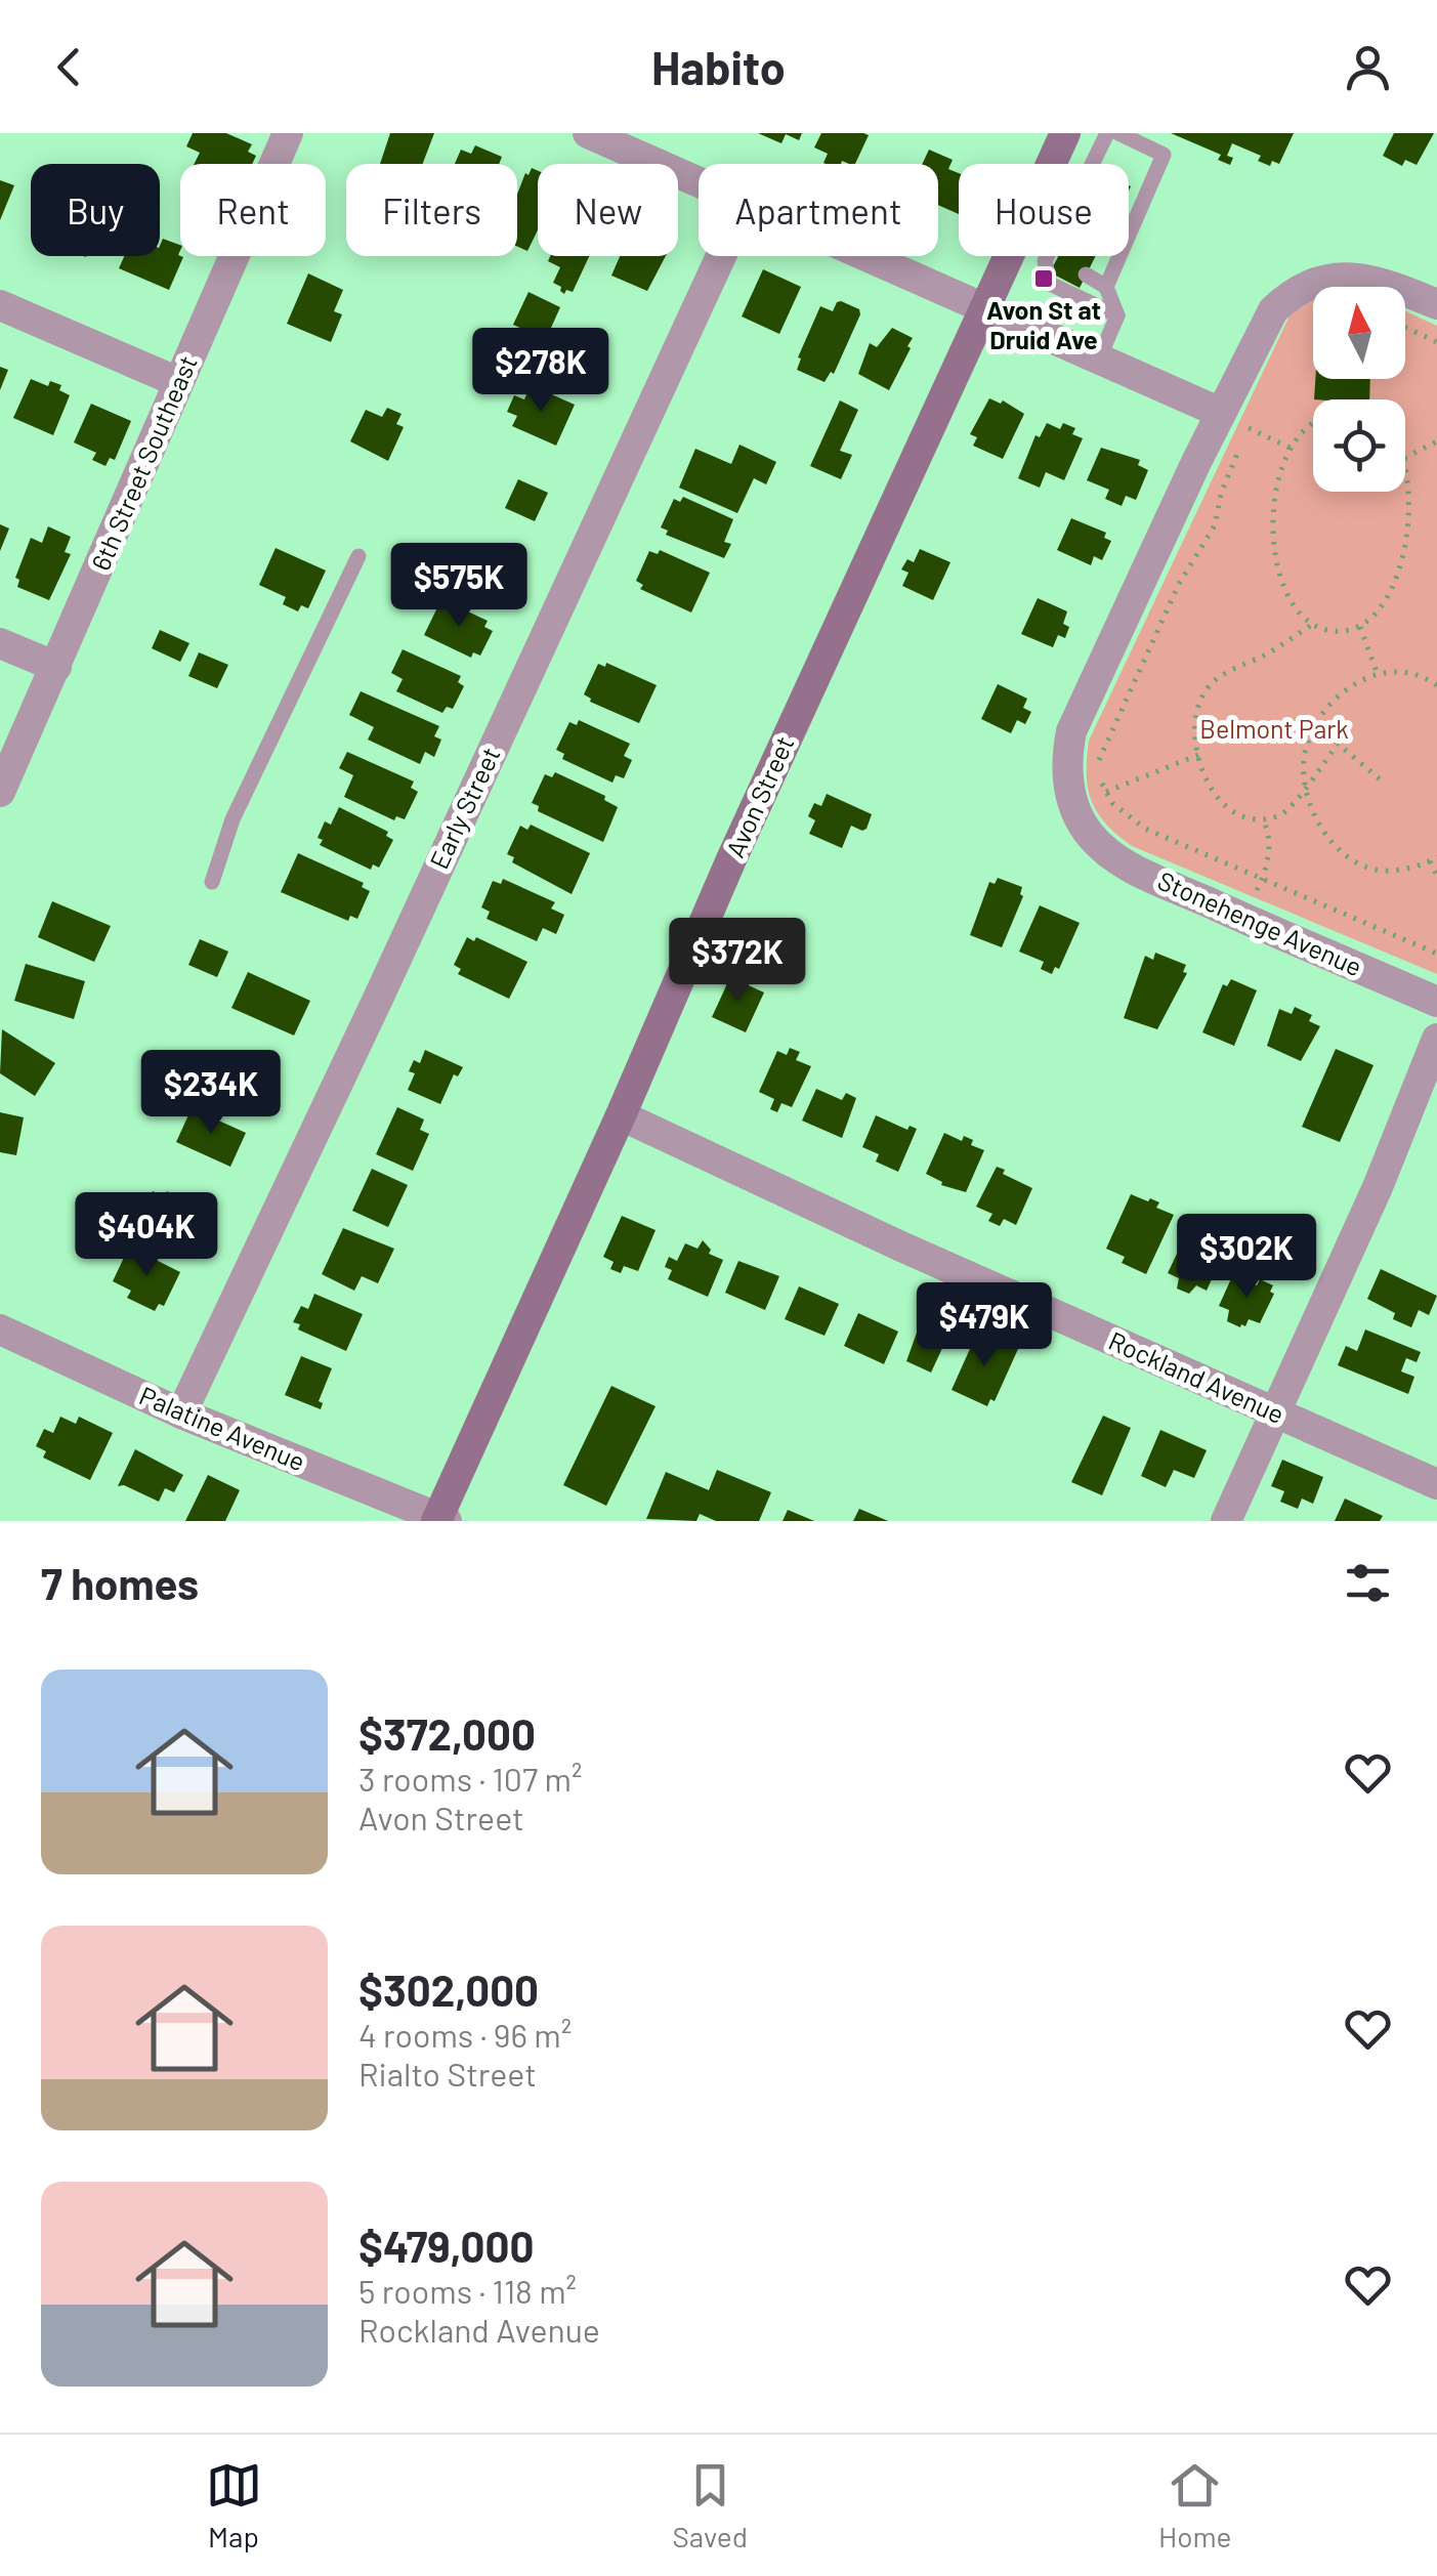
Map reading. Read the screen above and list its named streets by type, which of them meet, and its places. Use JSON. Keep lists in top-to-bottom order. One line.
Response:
{"streets":{"main road":["Avon Street"],"street":["6th Street Southeast","Early Street","Stonehenge Avenue","Rockland Avenue","Palatine Avenue"]},"crossings":[["Avon Street","Rockland Avenue"],["Avon Street","Palatine Avenue"],["Early Street","Palatine Avenue"]],"parks":["Belmont Park"],"places":{"transit":["Avon St at Druid Ave"]},"north":"top","page":{"header":"Habito","chip":["Buy","Rent","Filters","New","Apartment","House"],"price":["$278K","$575K","$372K","$234K","$404K","$302K","$479K"],"heading":"7 homes","list":[{"name":"$372,000","note":"3 rooms · 107 m² · Avon Street"},{"name":"$302,000","note":"4 rooms · 96 m² · Rialto Street"},{"name":"$479,000","note":"5 rooms · 118 m² · Rockland Avenue"}],"tabs":["Map","Saved","Home"]}}
